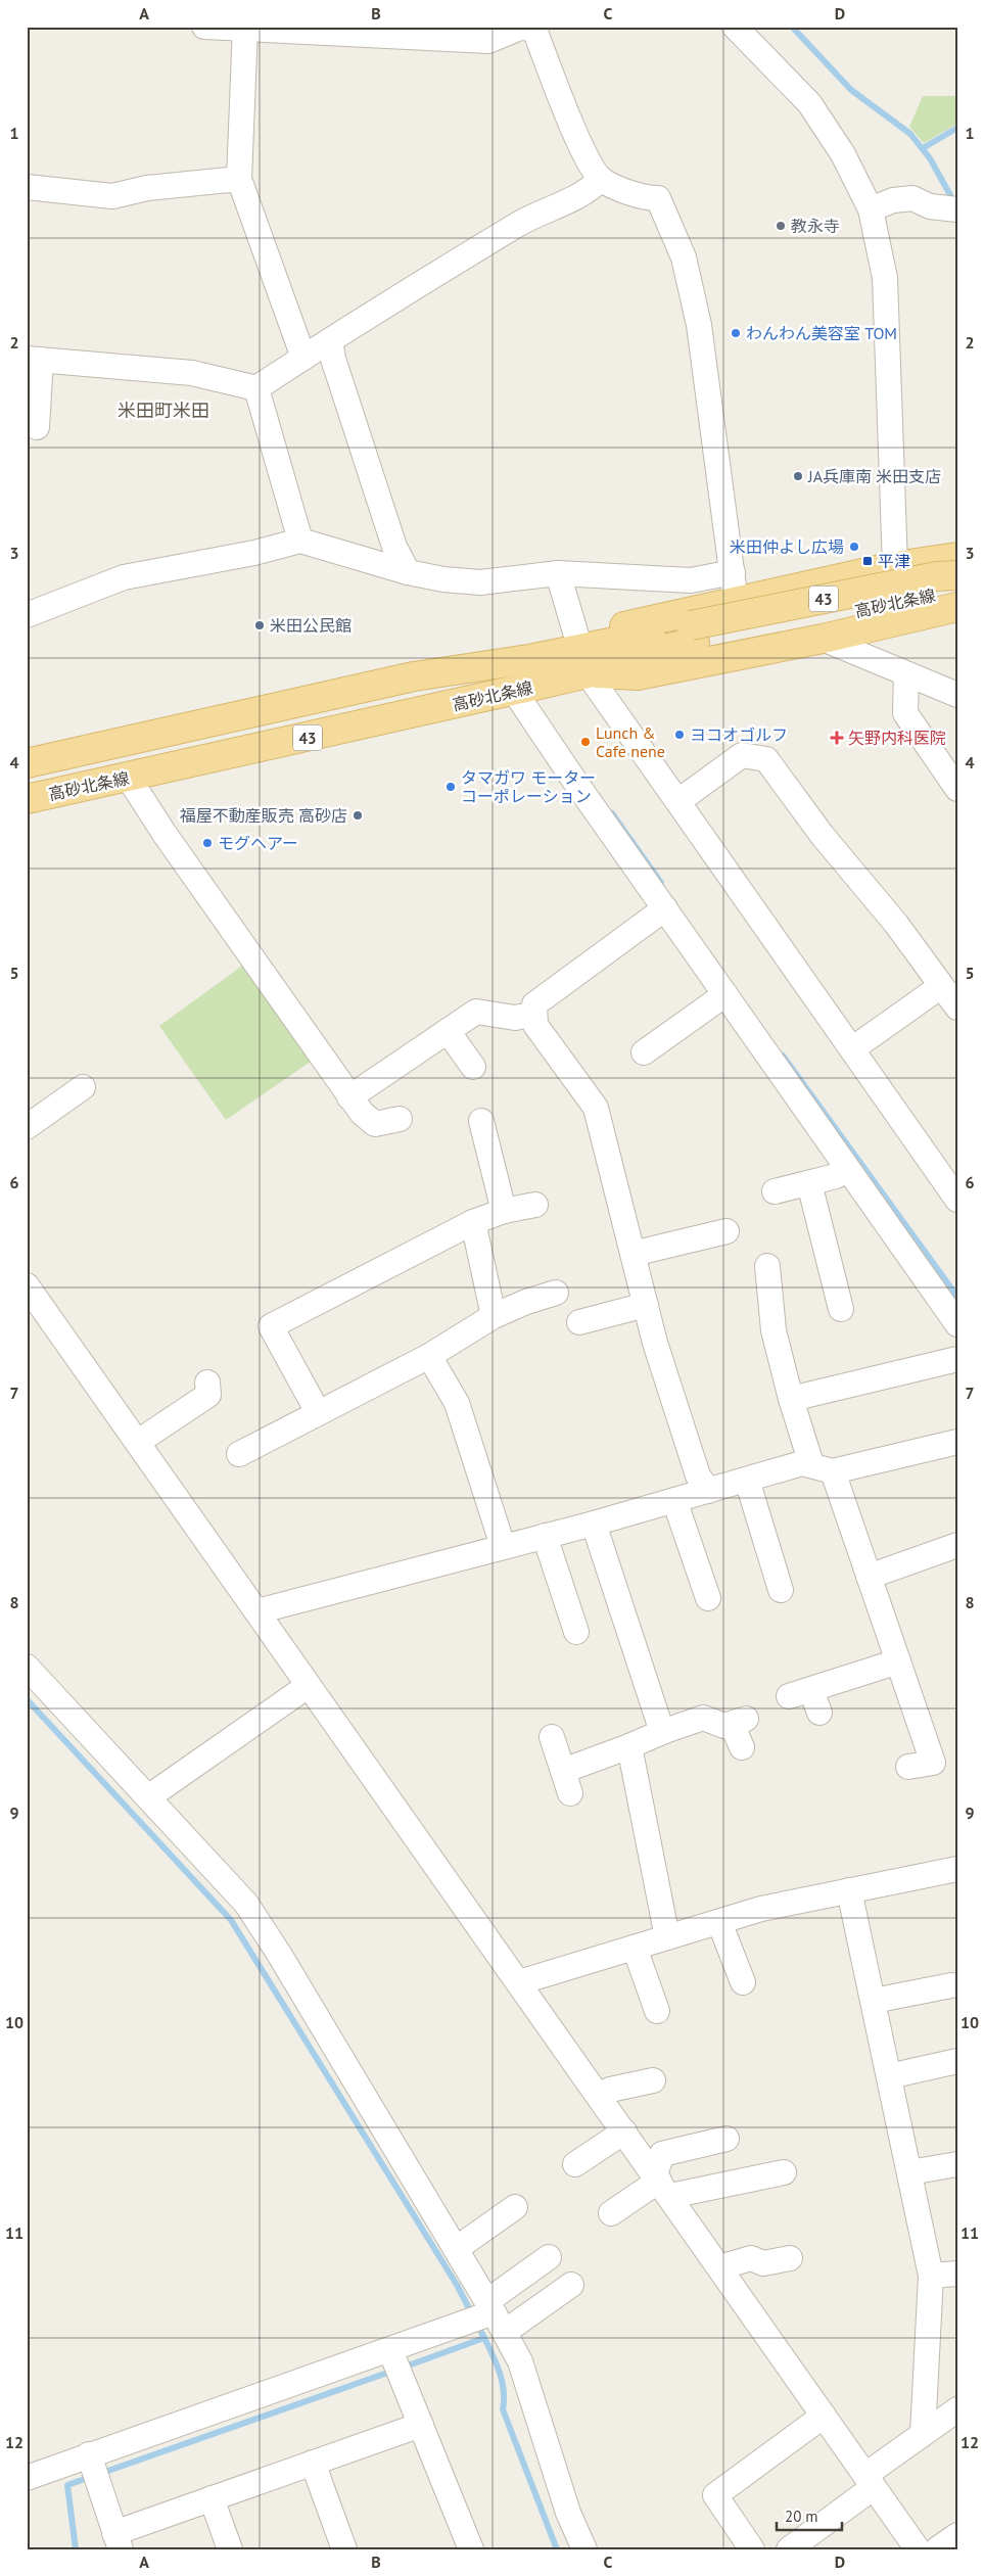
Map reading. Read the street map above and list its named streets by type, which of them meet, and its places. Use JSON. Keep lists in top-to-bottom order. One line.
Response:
{"streets":{"main road":["43","高砂北条線"]},"districts":["米田町米田"],"places":{"other":["教永寺","わんわん美容室 TOM","JA兵庫南 米田支店","米田仲よし広場","米田公民館","ヨコオゴルフ","Lunch & Cafe nene","タマガワ モーター コーポレーション","福屋不動産販売 高砂店","モグヘアー"],"transit":["平津"],"health":["矢野内科医院"]},"scale_bar":"20 m","grid":{"columns":["A","B","C","D"],"rows":["1","2","3","4","5","6","7","8","9","10","11","12"]}}
